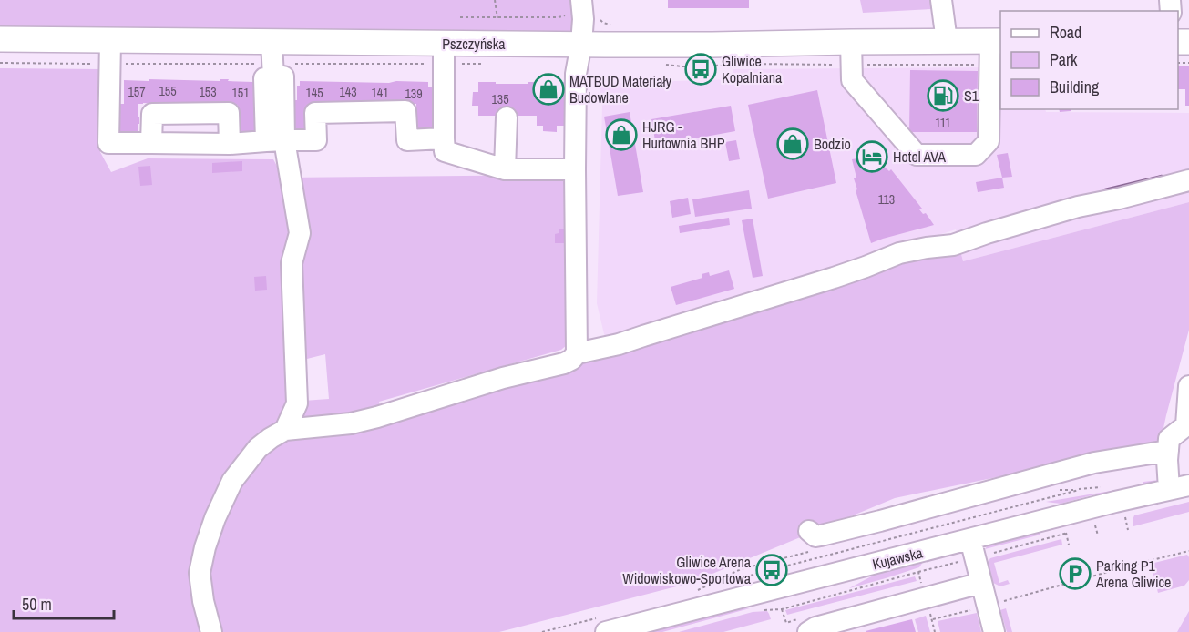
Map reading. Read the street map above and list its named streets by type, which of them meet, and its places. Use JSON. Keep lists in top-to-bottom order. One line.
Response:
{"streets":{"main road":["Pszczyńska"],"street":["Kujawska"]},"places":{"bus stop":["Gliwice Kopalniana","Gliwice Arena Widowiskowo-Sportowa"],"shop":["MATBUD Materiały Budowlane","HJRG - Hurtownia BHP","Bodzio"],"fuel station":["S1"],"hotel":["Hotel AVA"],"parking":["Parking P1 Arena Gliwice"]},"house_numbers":["155","157","153","143","151","145","141","139","135","111","113"],"legend":["Road","Park","Building"],"scale_bar":"50 m"}
